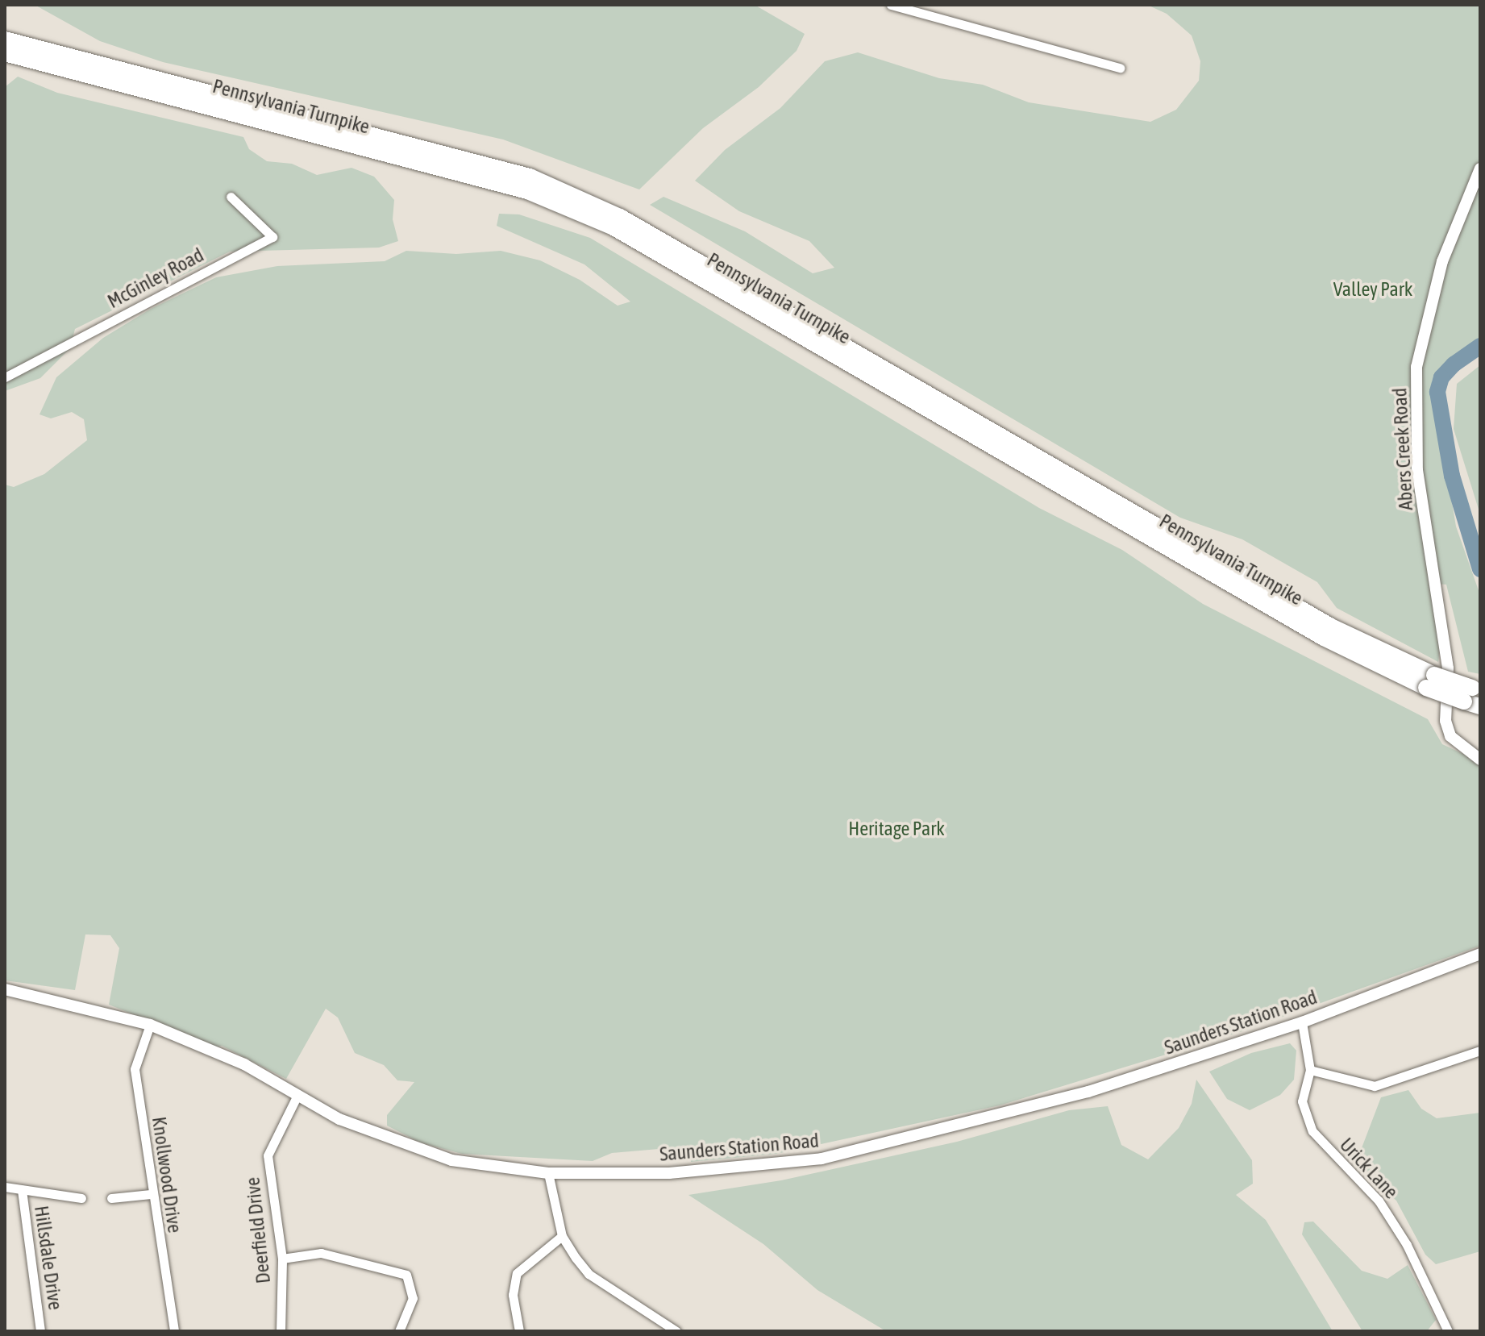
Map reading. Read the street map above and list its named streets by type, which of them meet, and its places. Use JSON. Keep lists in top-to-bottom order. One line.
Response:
{"streets":{"highway":["Pennsylvania Turnpike"],"street":["McGinley Road","Abers Creek Road","Saunders Station Road","Urick Lane","Knollwood Drive","Deerfield Drive","Hillsdale Drive"]},"crossings":[["Saunders Station Road","Urick Lane"],["Saunders Station Road","Knollwood Drive"],["Saunders Station Road","Deerfield Drive"]],"parks":["Valley Park","Heritage Park"]}
